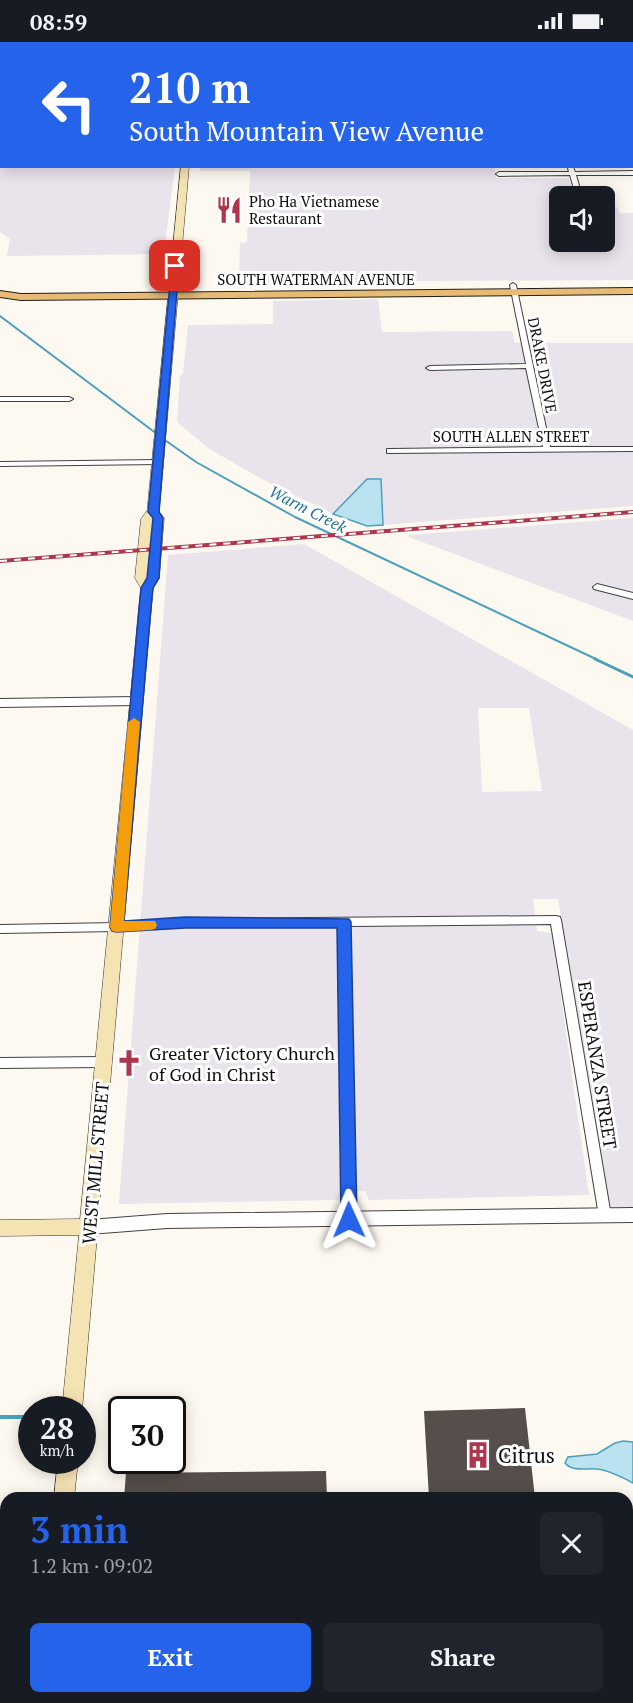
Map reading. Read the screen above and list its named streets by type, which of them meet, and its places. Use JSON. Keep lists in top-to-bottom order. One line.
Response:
{"streets":{"main road":["SOUTH WATERMAN AVENUE","WEST MILL STREET"],"street":["DRAKE DRIVE","SOUTH ALLEN STREET","ESPERANZA STREET"]},"crossings":[["SOUTH WATERMAN AVENUE","DRAKE DRIVE"],["SOUTH WATERMAN AVENUE","WEST MILL STREET"],["DRAKE DRIVE","SOUTH ALLEN STREET"]],"water":["Warm Creek"],"places":{"restaurant":["Pho Ha Vietnamese Restaurant"],"church":["Greater Victory Church of God in Christ"],"building":["Citrus"]},"page":{"status":"08:59","turn":["210 m","South Mountain View Avenue"],"speed":"28 km/h","limit":"30","heading":["3 min","1.2 km · 09:02"],"buttons":["Exit","Share"]}}
